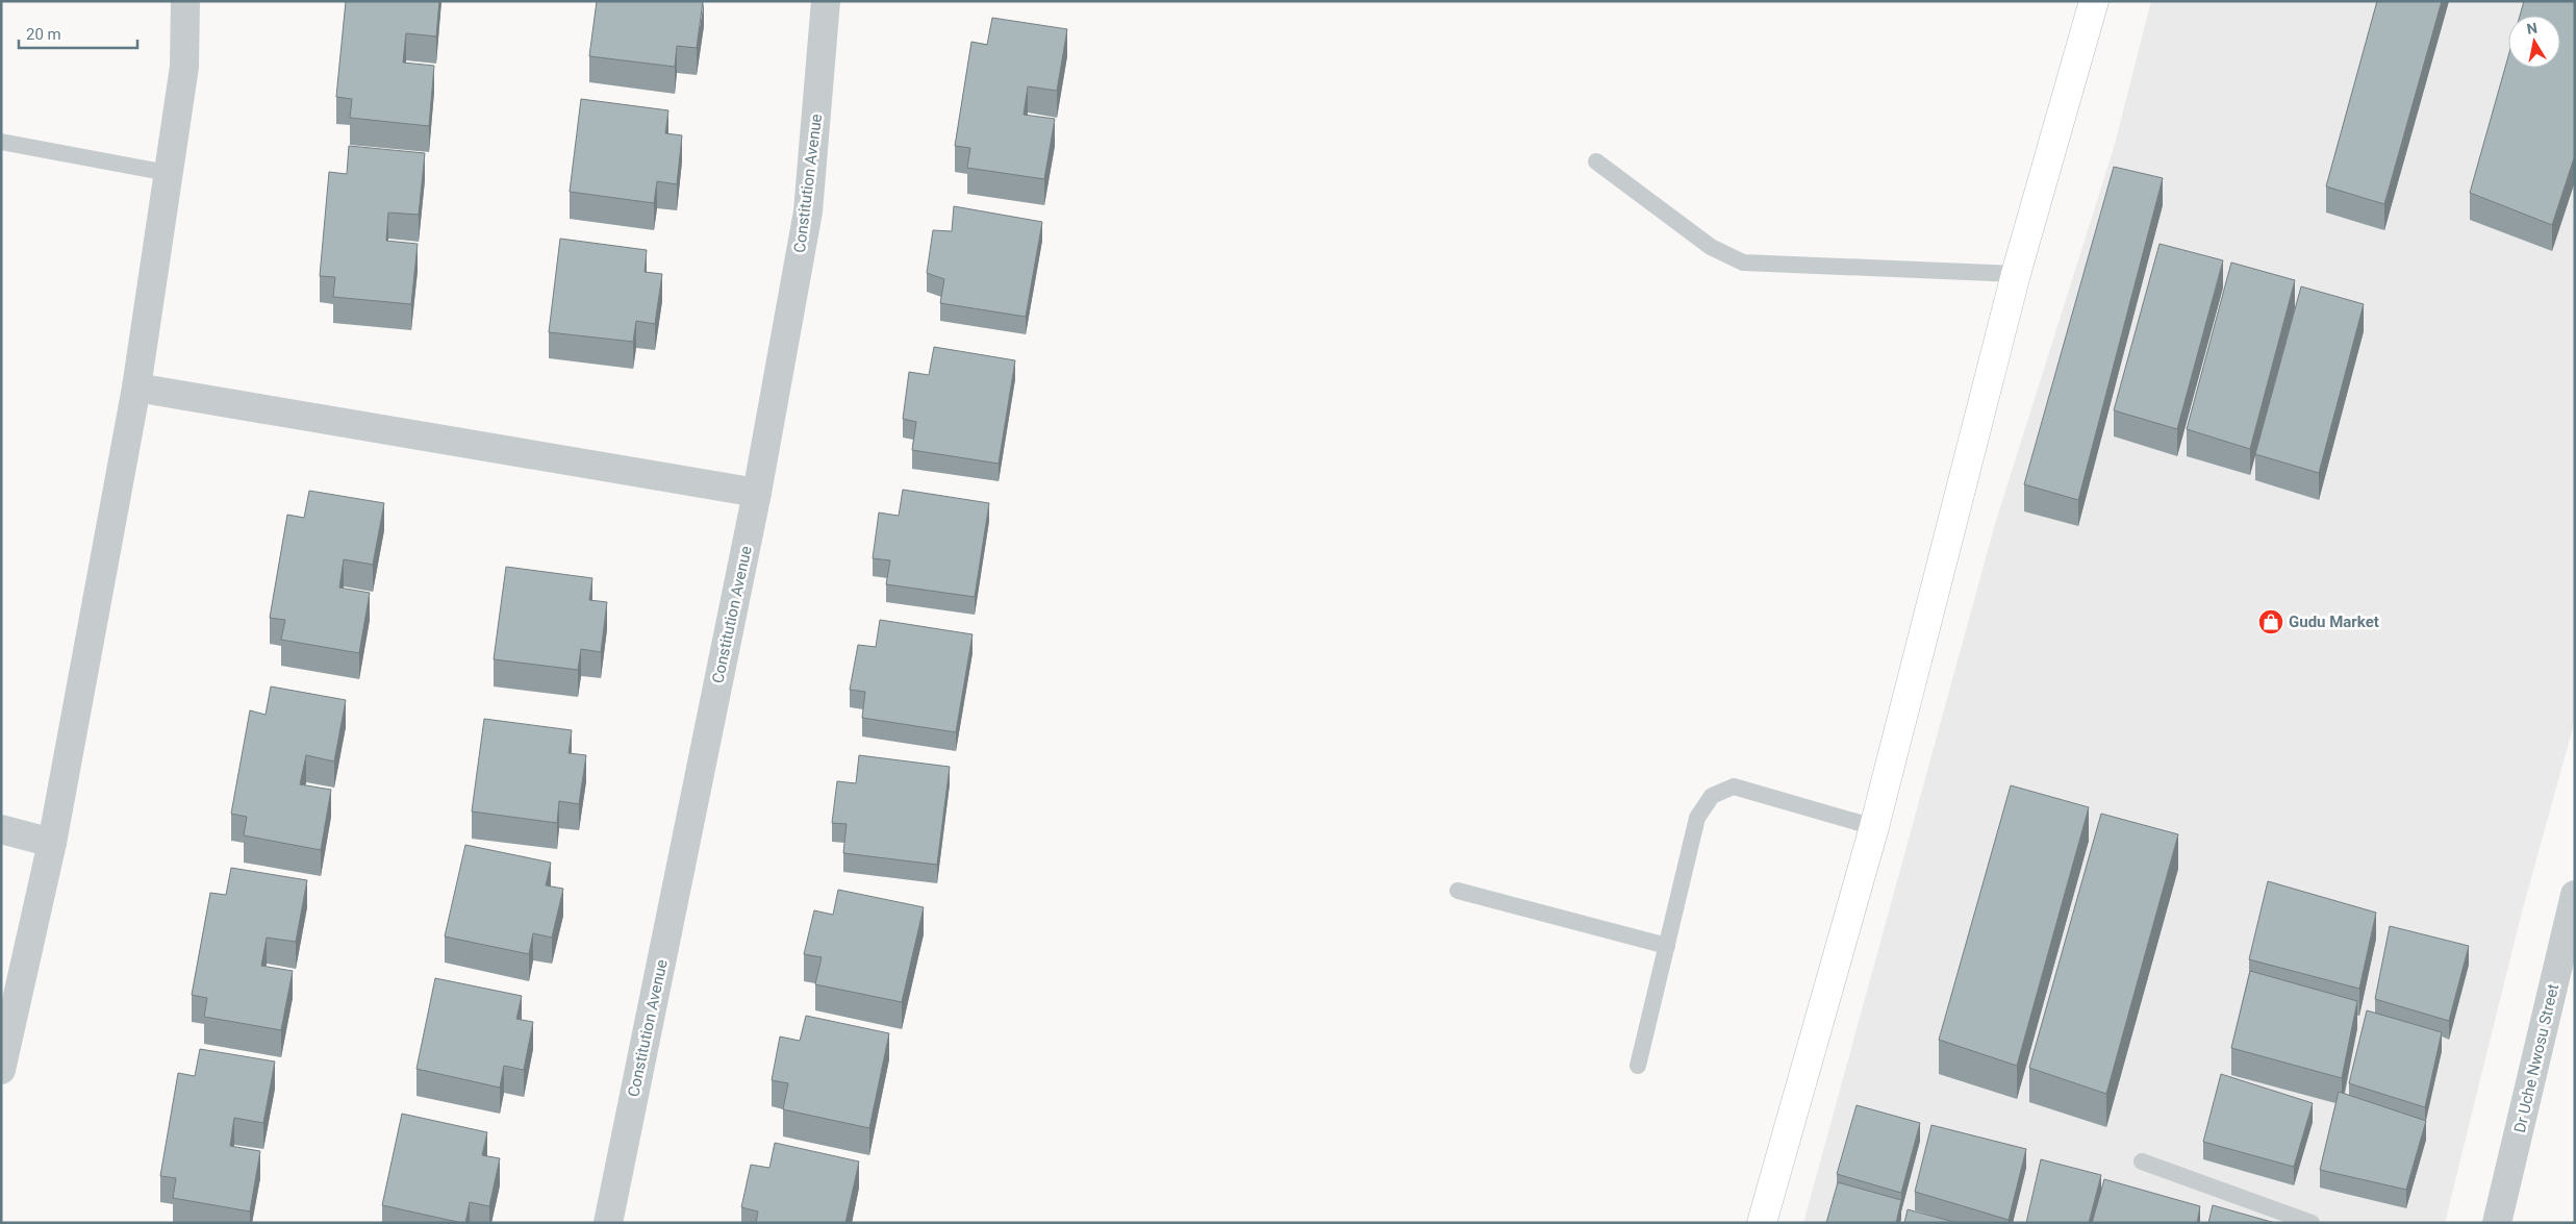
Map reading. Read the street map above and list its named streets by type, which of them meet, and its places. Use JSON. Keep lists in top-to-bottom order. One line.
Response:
{"streets":{"street":["Constitution Avenue","Dr Uche Nwosu Street"]},"places":{"shop":["Gudu Market"]},"scale_bar":"20 m","north":"top"}
